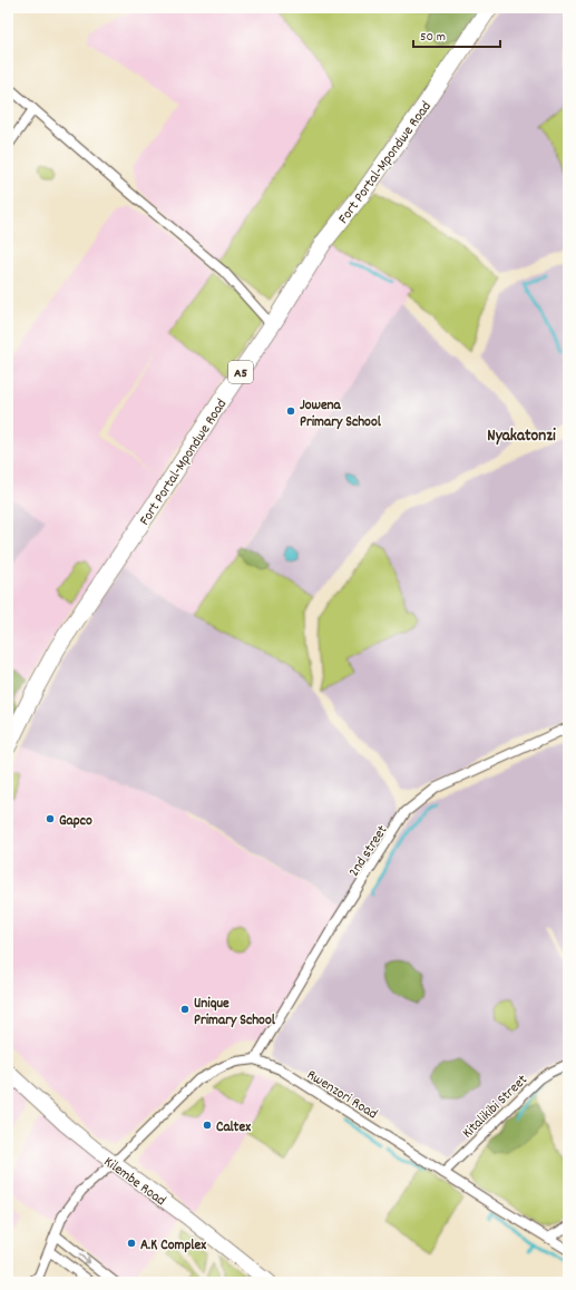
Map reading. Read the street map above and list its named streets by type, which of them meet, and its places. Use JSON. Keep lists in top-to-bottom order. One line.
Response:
{"streets":{"highway":["Fort Portal-Mpondwe Road","A5"],"main road":["Kilembe Road"],"street":["2nd street","Rwenzori Road","Kitalikibi Street"]},"crossings":[["2nd street","Rwenzori Road"],["Rwenzori Road","Kitalikibi Street"],["Rwenzori Road","Kilembe Road"]],"districts":["Nyakatonzi"],"places":["Jowena Primary School","Gapco","Unique Primary School","Caltex","A.K Complex"],"scale_bar":"50 m"}
